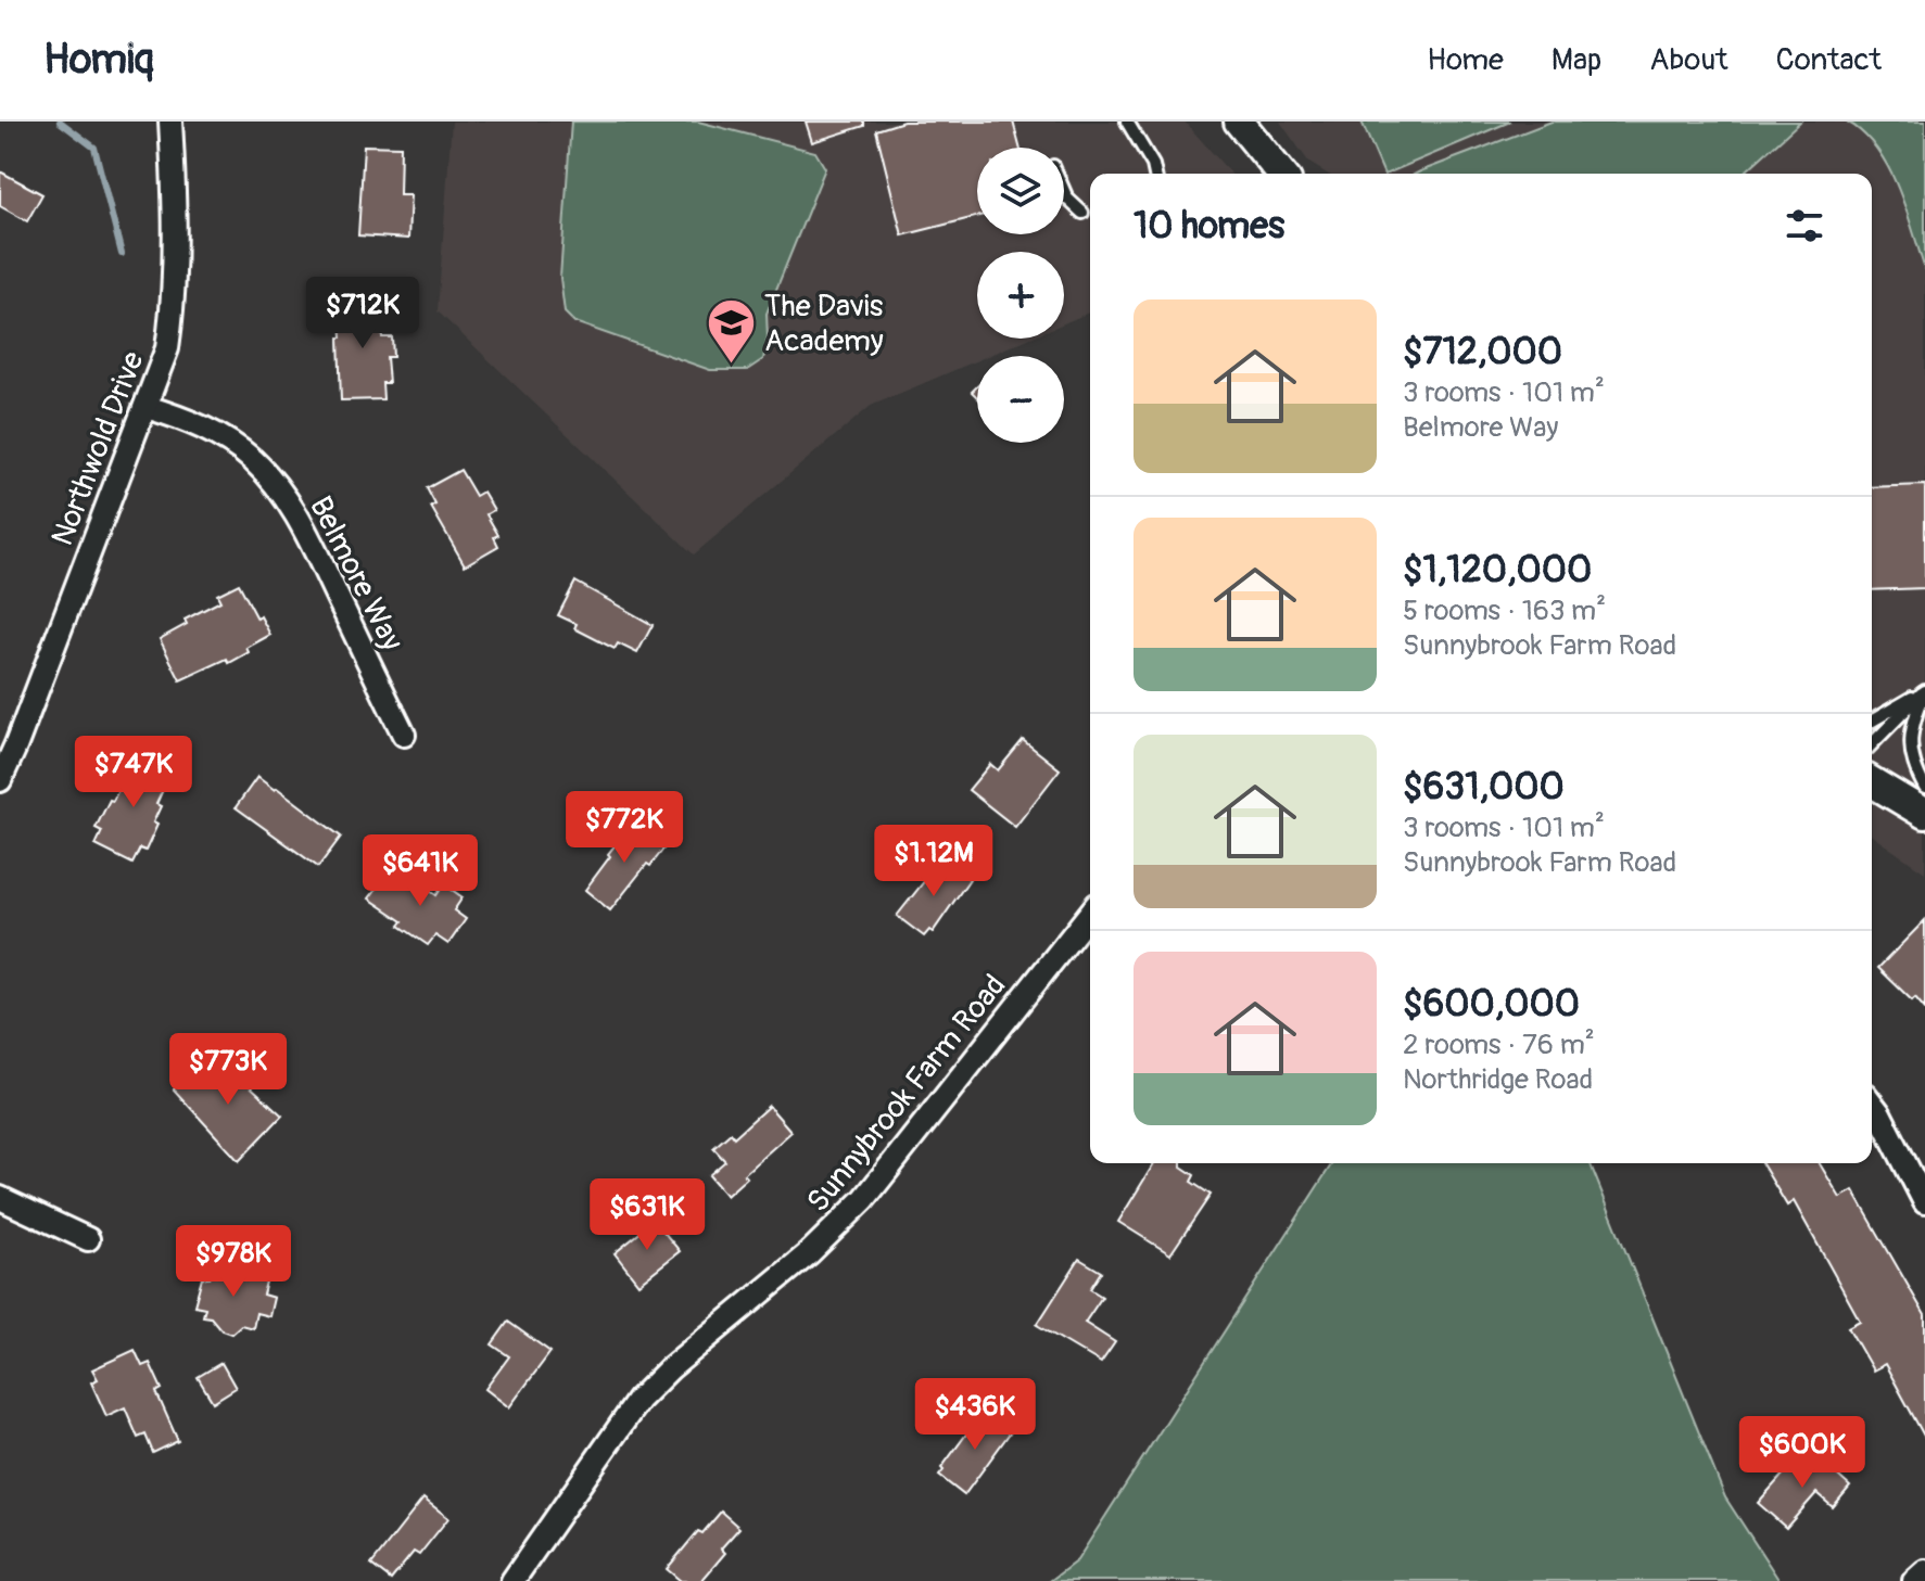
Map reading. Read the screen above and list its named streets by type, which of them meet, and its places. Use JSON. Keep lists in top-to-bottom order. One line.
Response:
{"streets":{"street":["Northwold Drive","Belmore Way","Sunnybrook Farm Road"]},"crossings":[["Northwold Drive","Belmore Way"]],"places":{"school or university":["The Davis Academy"]},"page":{"header":"Homiq","nav":["Home","Map","About","Contact"],"map_buttons":["+","−"],"heading":"10 homes","price":["$712K","$747K","$772K","$1.12M","$641K","$773K","$631K","$978K","$436K","$600K"],"list":[{"name":"$712,000","note":"3 rooms · 101 m² · Belmore Way"},{"name":"$1,120,000","note":"5 rooms · 163 m² · Sunnybrook Farm Road"},{"name":"$631,000","note":"3 rooms · 101 m² · Sunnybrook Farm Road"},{"name":"$600,000","note":"2 rooms · 76 m² · Northridge Road"}]}}
